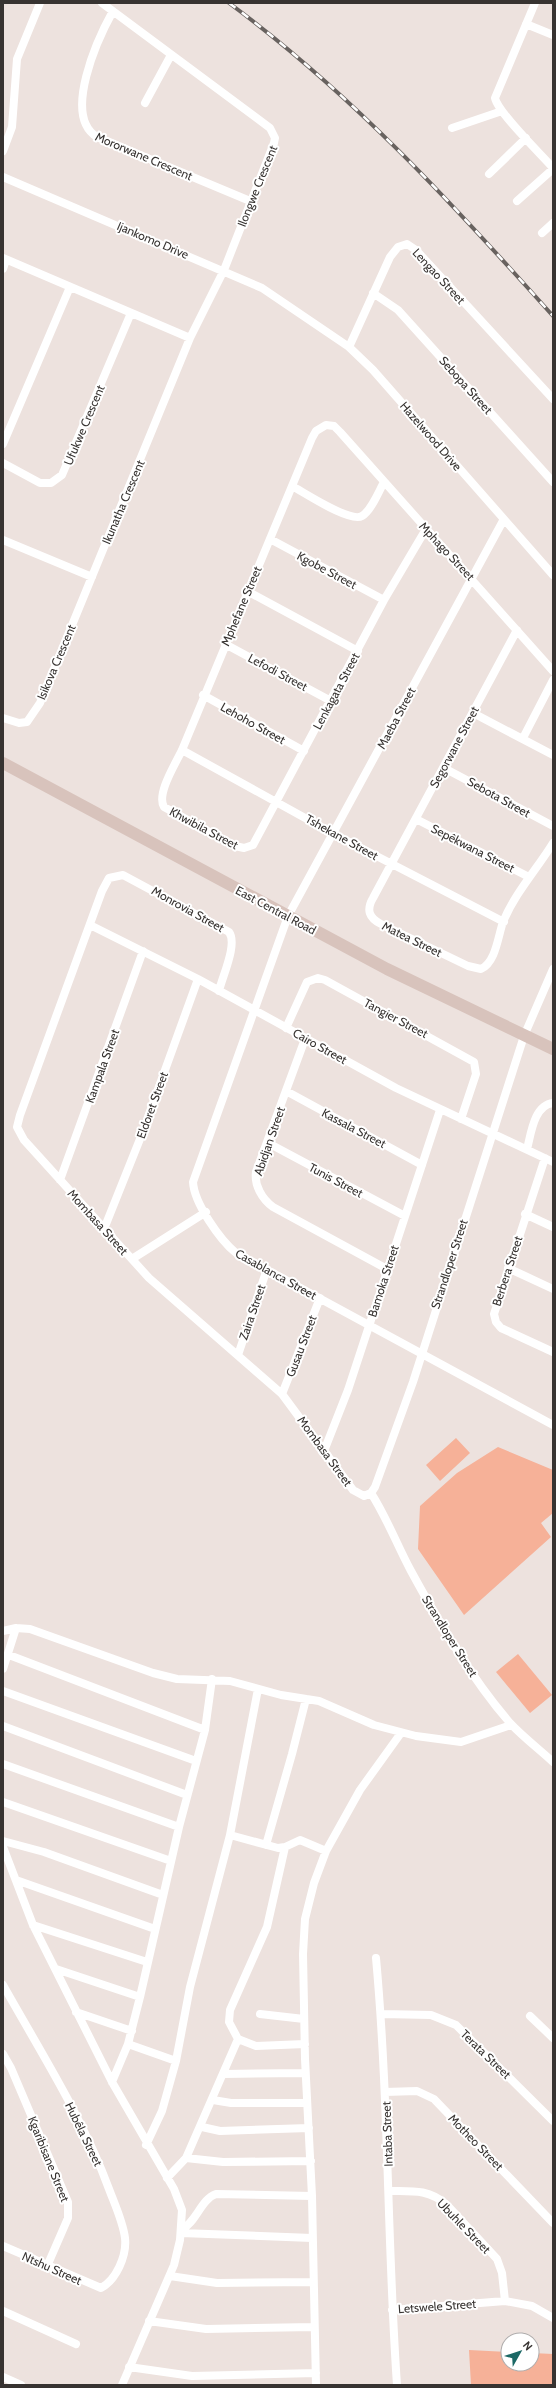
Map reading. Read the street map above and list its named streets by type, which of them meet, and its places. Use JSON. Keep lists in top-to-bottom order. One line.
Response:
{"streets":{"street":["Mororwane Crescent","Ilongwe Crescent","Ijankomo Drive","Lengao Street","Sebopa Street","Ufukwe Crescent","Hazelwood Drive","Ikunatha Crescent","Mphago Street","Kgobe Street","Mphefane Street","Isikova Crescent","Lefodi Street","Lenkagata Street","Maeba Street","Lehoho Street","Segorwane Street","Sebota Street","Khwibila Street","Tshekane Street","Sepêkwana Street","Monrovia Street","East Central Road","Matea Street","Tangier Street","Cairo Street","Kampala Street","Eldoret Street","Kassala Street","Abidjan Street","Tunis Street","Mombasa Street","Strandloper Street","Berbera Street","Casablanca Street","Bamoka Street","Zaira Street","Gusau Street","Terata Street","Hubêla Street","Intaba Street","Motheo Street","Kgaribisane Street","Ubuhle Street","Ntshu Street","Letswele Street"]},"crossings":[["Mororwane Crescent","Ilongwe Crescent"],["Ilongwe Crescent","Ijankomo Drive"],["Ilongwe Crescent","Ikunatha Crescent"],["Ijankomo Drive","Hazelwood Drive"],["Ijankomo Drive","Ikunatha Crescent"],["Lengao Street","Sebopa Street"],["Lengao Street","Hazelwood Drive"],["Hazelwood Drive","Maeba Street"],["Ikunatha Crescent","Isikova Crescent"],["Mphago Street","Mphefane Street"],["Mphago Street","Lenkagata Street"],["Mphago Street","Maeba Street"],["Mphago Street","Segorwane Street"],["Kgobe Street","Mphefane Street"],["Kgobe Street","Lenkagata Street"],["Mphefane Street","Lefodi Street"],["Mphefane Street","Lehoho Street"],["Mphefane Street","Khwibila Street"],["Mphefane Street","Tshekane Street"],["Lefodi Street","Lenkagata Street"],["Lenkagata Street","Lehoho Street"],["Lenkagata Street","Khwibila Street"],["Lenkagata Street","Tshekane Street"],["Maeba Street","Tshekane Street"],["Maeba Street","East Central Road"],["Maeba Street","Casablanca Street"],["Segorwane Street","Sebota Street"],["Segorwane Street","Tshekane Street"],["Segorwane Street","Sepêkwana Street"],["Segorwane Street","Matea Street"],["Tshekane Street","Matea Street"],["Monrovia Street","Cairo Street"],["Monrovia Street","Mombasa Street"],["East Central Road","Strandloper Street"],["East Central Road","Casablanca Street"],["Tangier Street","Cairo Street"],["Cairo Street","Kampala Street"],["Cairo Street","Eldoret Street"],["Cairo Street","Abidjan Street"],["Cairo Street","Mombasa Street"],["Cairo Street","Strandloper Street"],["Cairo Street","Berbera Street"],["Cairo Street","Casablanca Street"],["Cairo Street","Bamoka Street"],["Kampala Street","Mombasa Street"],["Eldoret Street","Mombasa Street"],["Kassala Street","Abidjan Street"],["Kassala Street","Bamoka Street"],["Abidjan Street","Tunis Street"],["Abidjan Street","Bamoka Street"],["Tunis Street","Bamoka Street"],["Mombasa Street","Strandloper Street"],["Mombasa Street","Bamoka Street"],["Mombasa Street","Zaira Street"],["Mombasa Street","Gusau Street"],["Strandloper Street","Casablanca Street"],["Casablanca Street","Bamoka Street"],["Casablanca Street","Zaira Street"],["Casablanca Street","Gusau Street"],["Terata Street","Intaba Street"],["Hubêla Street","Ntshu Street"],["Intaba Street","Motheo Street"],["Intaba Street","Ubuhle Street"],["Intaba Street","Letswele Street"],["Kgaribisane Street","Ntshu Street"],["Ubuhle Street","Letswele Street"]],"north":"top right"}
